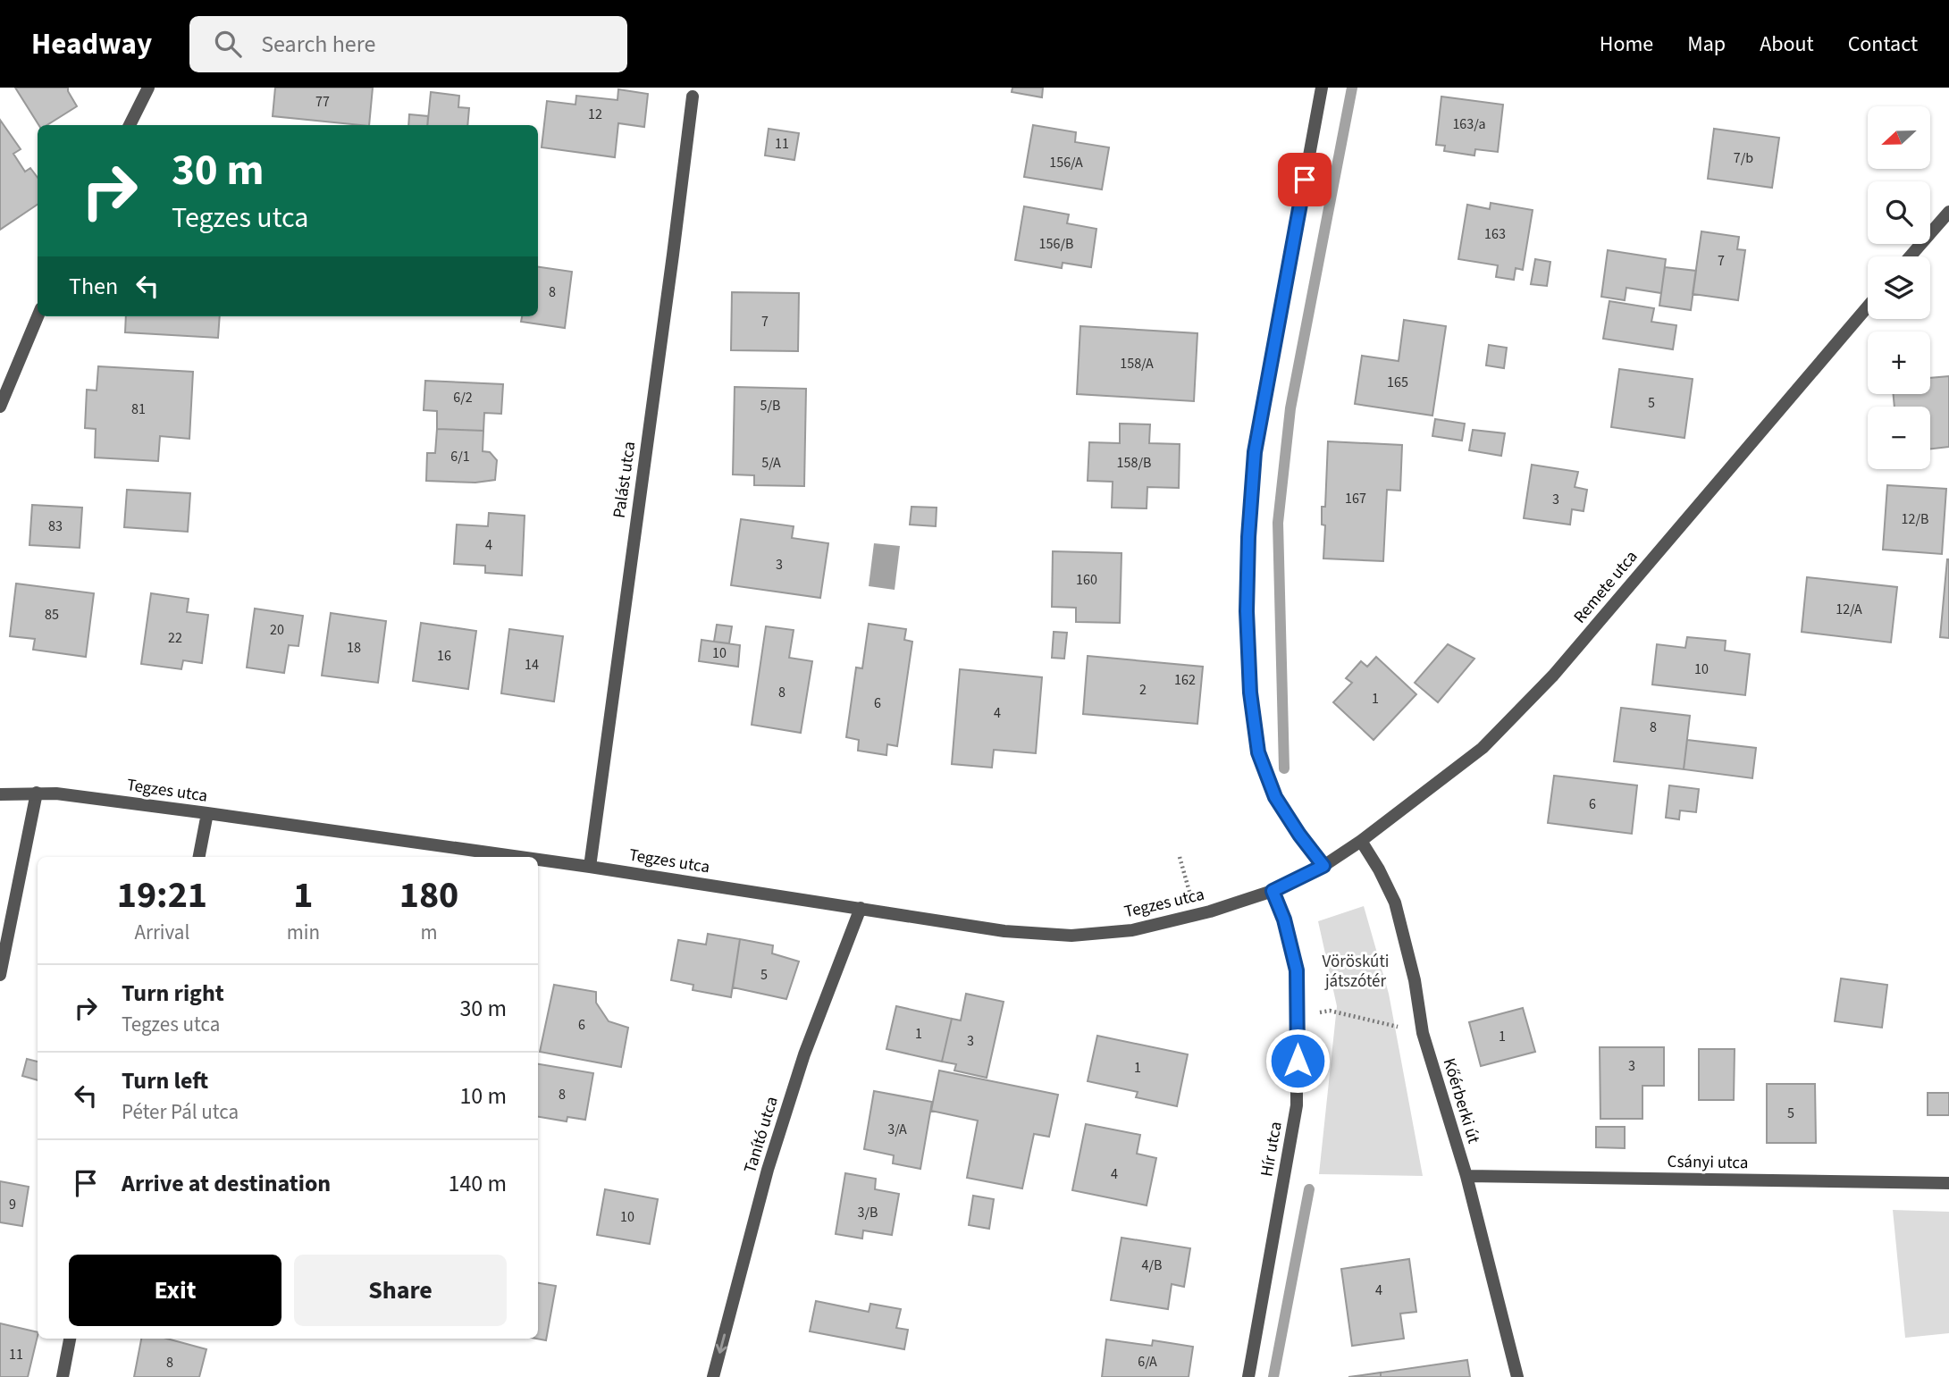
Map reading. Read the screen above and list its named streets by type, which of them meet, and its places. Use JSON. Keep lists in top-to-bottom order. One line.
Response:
{"streets":{"street":["Palást utca","Remete utca","Tegzes utca","Kőérberki út","Tanító utca","Hír utca","Csányi utca"]},"crossings":[["Palást utca","Tegzes utca"],["Remete utca","Tegzes utca"],["Remete utca","Kőérberki út"],["Tegzes utca","Tanító utca"],["Tegzes utca","Hír utca"],["Kőérberki út","Csányi utca"]],"one_way":["Tanító utca"],"parks":["Vöröskúti játszótér"],"house_numbers":["77","12","163/a","11","7/b","156/A","163","156/B","7","8","7","158/A","165","6/2","5","5/B","81","6/1","5/A","158/B","167","3","12/B","83","4","3","160","12/A","85","20","22","18","10","16","14","10","162","2","8","1","6","4","8","6","5","6","1","1","3","3","1","8","5","3/A","4","9","3/B","10","4/B","4","11","6/A","8"],"north":"left","page":{"header":"Headway","search":"Search here","nav":["Home","Map","About","Contact"],"map_buttons":["+","−"],"turn":["30 m","Tegzes utca"],"then":"Then","eta":["19:21","Arrival","1","min","180","m"],"list":[{"name":"Turn right","note":"Tegzes utca","value":"30 m"},{"name":"Turn left","note":"Péter Pál utca","value":"10 m"},{"name":"Arrive at destination","value":"140 m"}],"buttons":["Exit","Share"]}}
